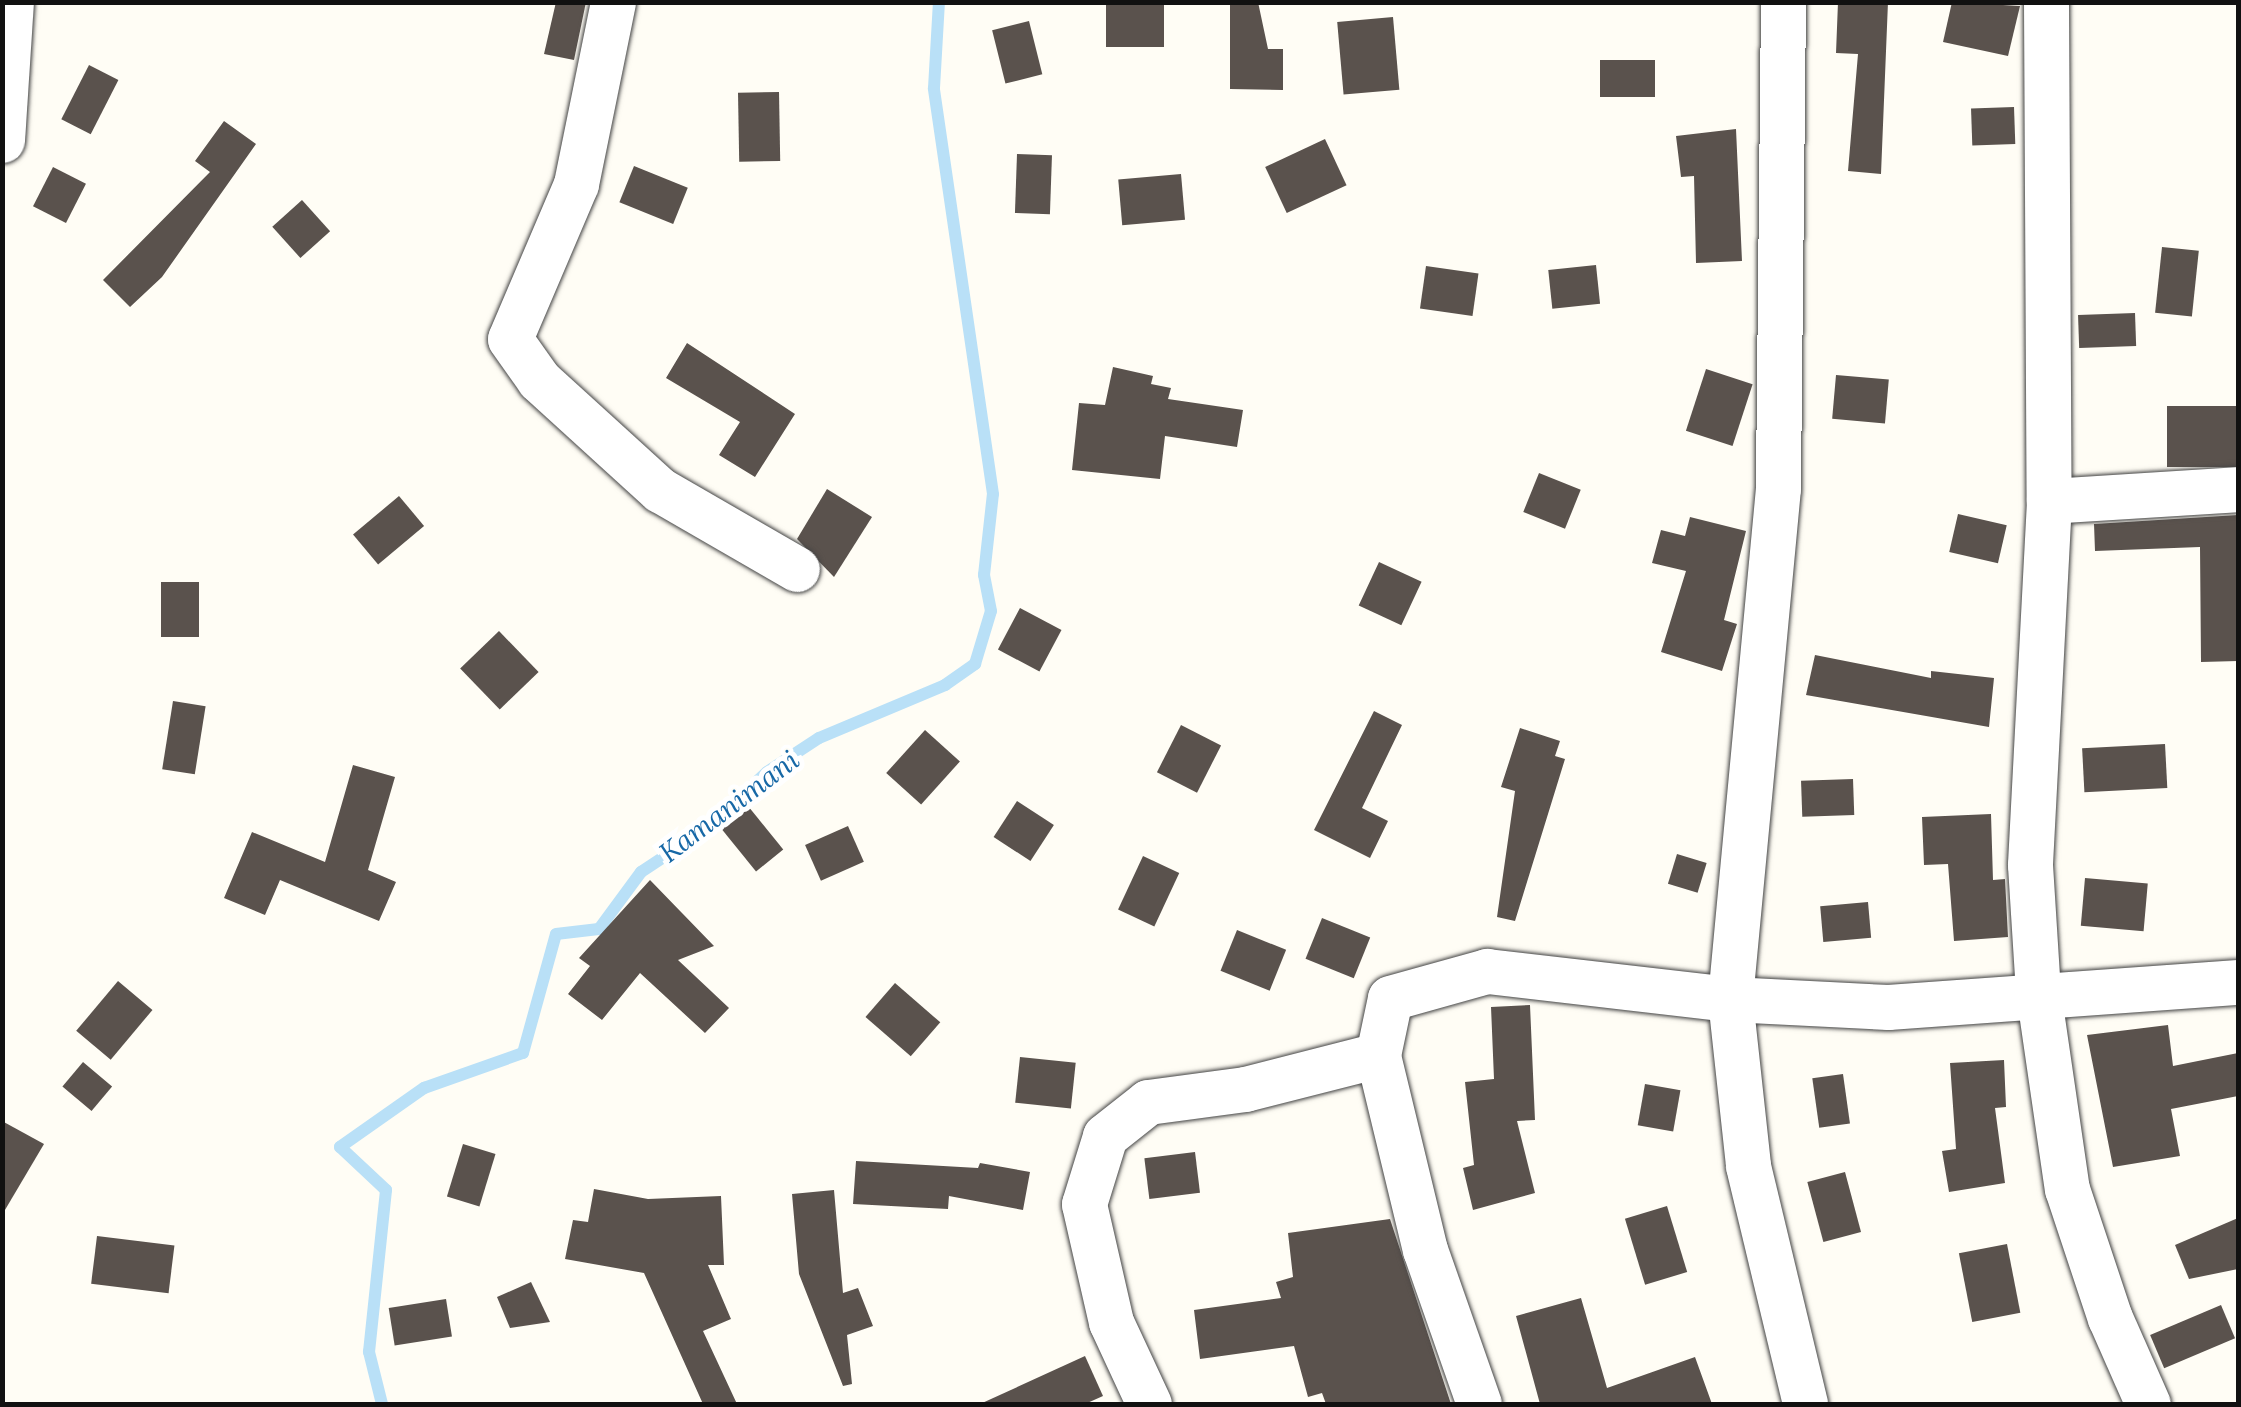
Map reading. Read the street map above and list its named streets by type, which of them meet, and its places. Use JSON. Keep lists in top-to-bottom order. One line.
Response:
{"water":["Kamanimani"]}
